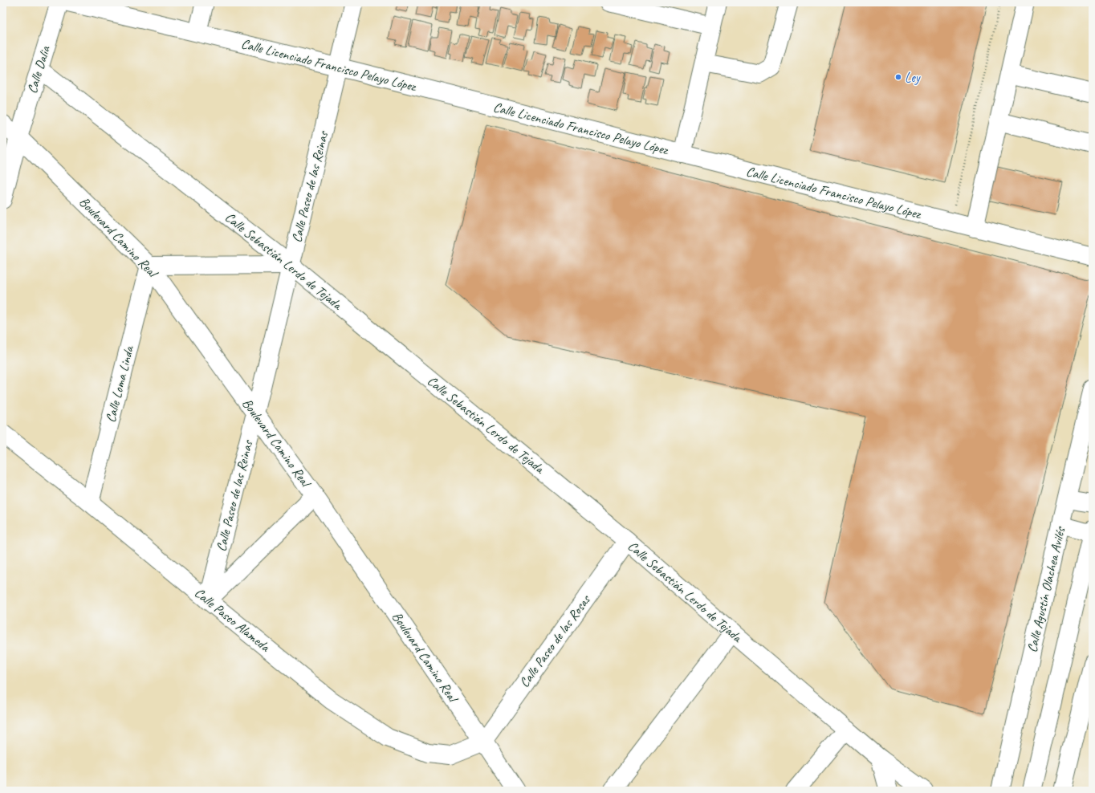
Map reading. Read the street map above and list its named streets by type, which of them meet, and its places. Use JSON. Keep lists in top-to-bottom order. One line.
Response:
{"streets":{"main road":["Calle Licenciado Francisco Pelayo López","Calle Dalia","Calle Paseo de las Reinas","Boulevard Camino Real","Calle Sebastián Lerdo de Tejada","Calle Loma Linda","Calle Agustín Olachea Avilés","Calle Paseo Alameda","Calle Paseo de las Rosas"]},"crossings":[["Calle Licenciado Francisco Pelayo López","Calle Paseo de las Reinas"],["Calle Dalia","Boulevard Camino Real"],["Calle Dalia","Calle Sebastián Lerdo de Tejada"],["Calle Paseo de las Reinas","Boulevard Camino Real"],["Calle Paseo de las Reinas","Calle Sebastián Lerdo de Tejada"],["Calle Paseo de las Reinas","Calle Paseo Alameda"],["Boulevard Camino Real","Calle Loma Linda"],["Boulevard Camino Real","Calle Paseo Alameda"],["Boulevard Camino Real","Calle Paseo de las Rosas"],["Calle Sebastián Lerdo de Tejada","Calle Paseo de las Rosas"],["Calle Loma Linda","Calle Paseo Alameda"],["Calle Paseo Alameda","Calle Paseo de las Rosas"]],"places":["Ley"]}
